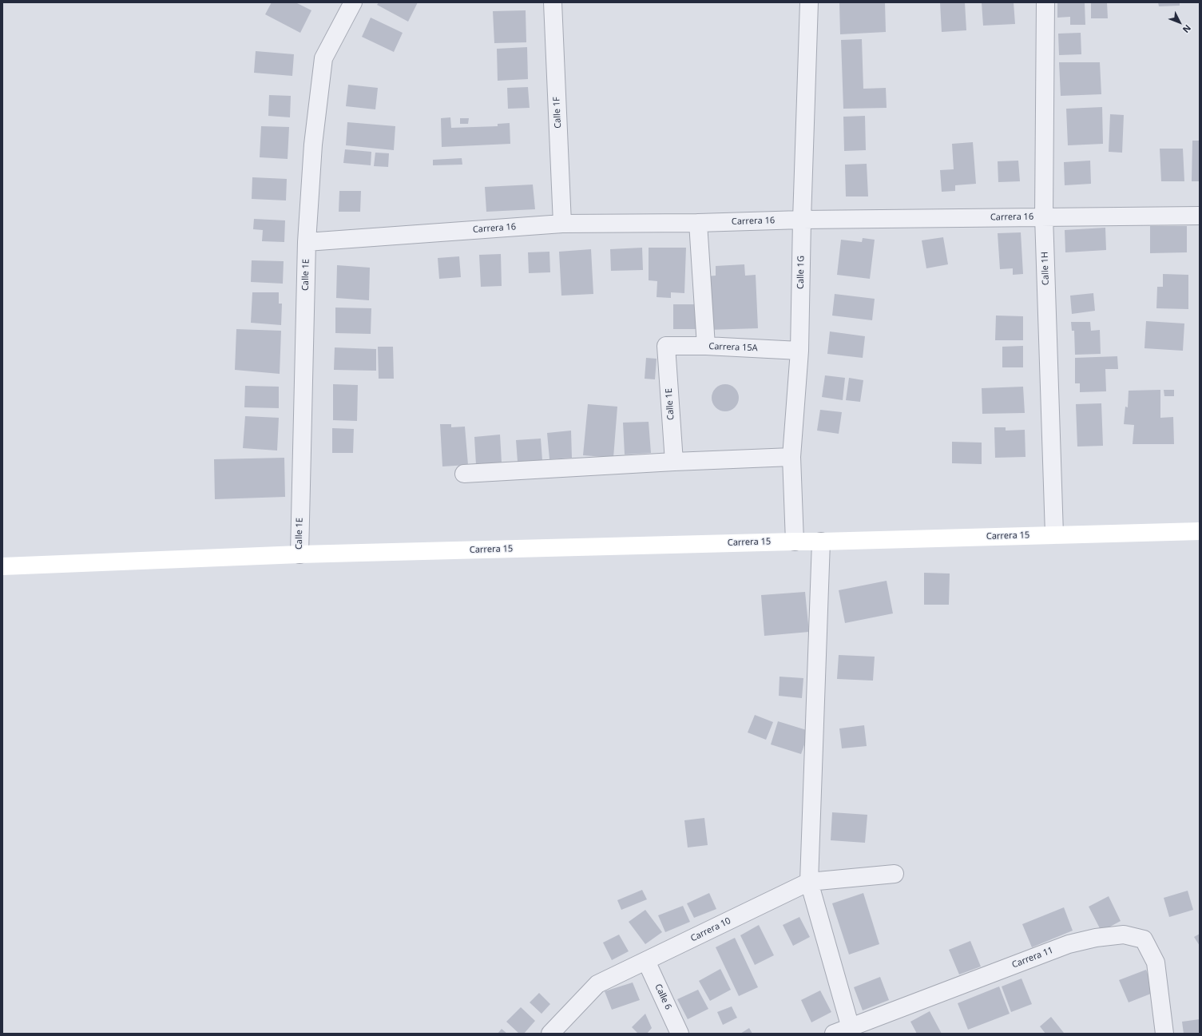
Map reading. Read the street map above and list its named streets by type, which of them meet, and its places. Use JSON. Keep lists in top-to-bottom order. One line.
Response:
{"streets":{"street":["Calle 1F","Carrera 16","Calle 1H","Calle 1G","Calle 1E","Carrera 15A","Carrera 15","Carrera 10","Carrera 11","Calle 6"]},"crossings":[["Calle 1F","Carrera 16"],["Carrera 16","Calle 1H"],["Carrera 16","Calle 1G"],["Carrera 16","Calle 1E"],["Calle 1H","Carrera 15"],["Calle 1G","Carrera 15A"],["Calle 1G","Carrera 15"],["Calle 1E","Carrera 15A"],["Calle 1E","Carrera 15"],["Carrera 10","Calle 6"]],"north":"bottom right"}
